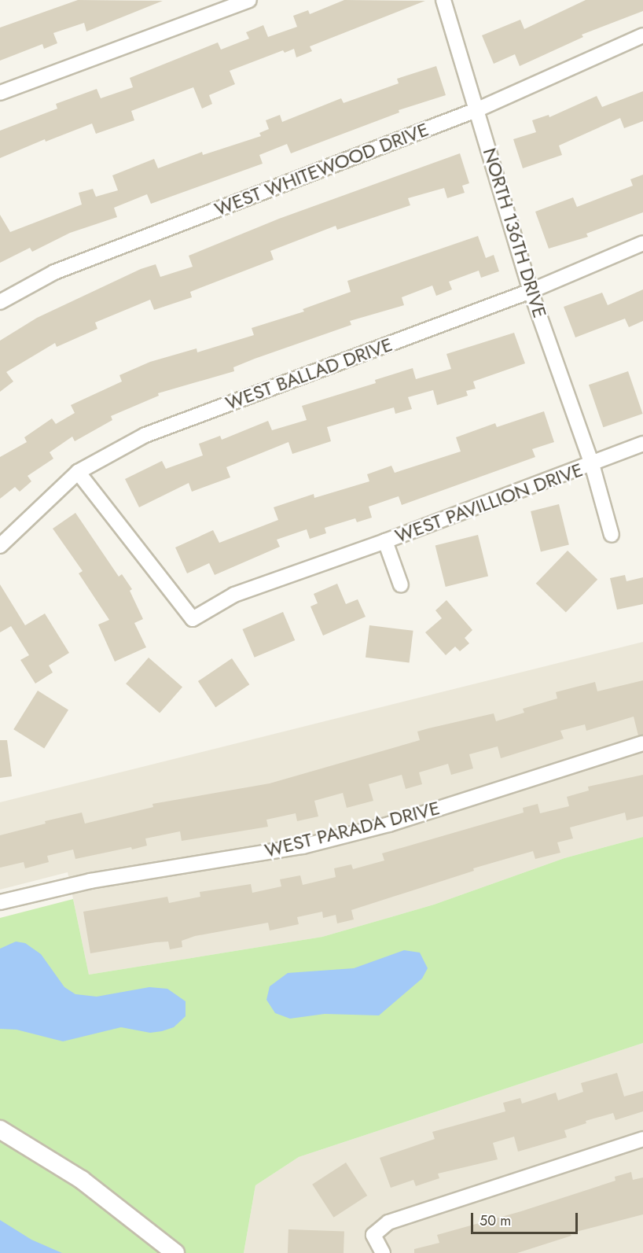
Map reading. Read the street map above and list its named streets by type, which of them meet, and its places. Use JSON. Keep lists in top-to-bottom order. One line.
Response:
{"streets":{"street":["WEST WHITEWOOD DRIVE","NORTH 136TH DRIVE","WEST BALLAD DRIVE","WEST PAVILLION DRIVE","WEST PARADA DRIVE"]},"crossings":[["WEST WHITEWOOD DRIVE","NORTH 136TH DRIVE"],["NORTH 136TH DRIVE","WEST BALLAD DRIVE"],["NORTH 136TH DRIVE","WEST PAVILLION DRIVE"],["WEST BALLAD DRIVE","WEST PAVILLION DRIVE"]],"scale_bar":"50 m"}
